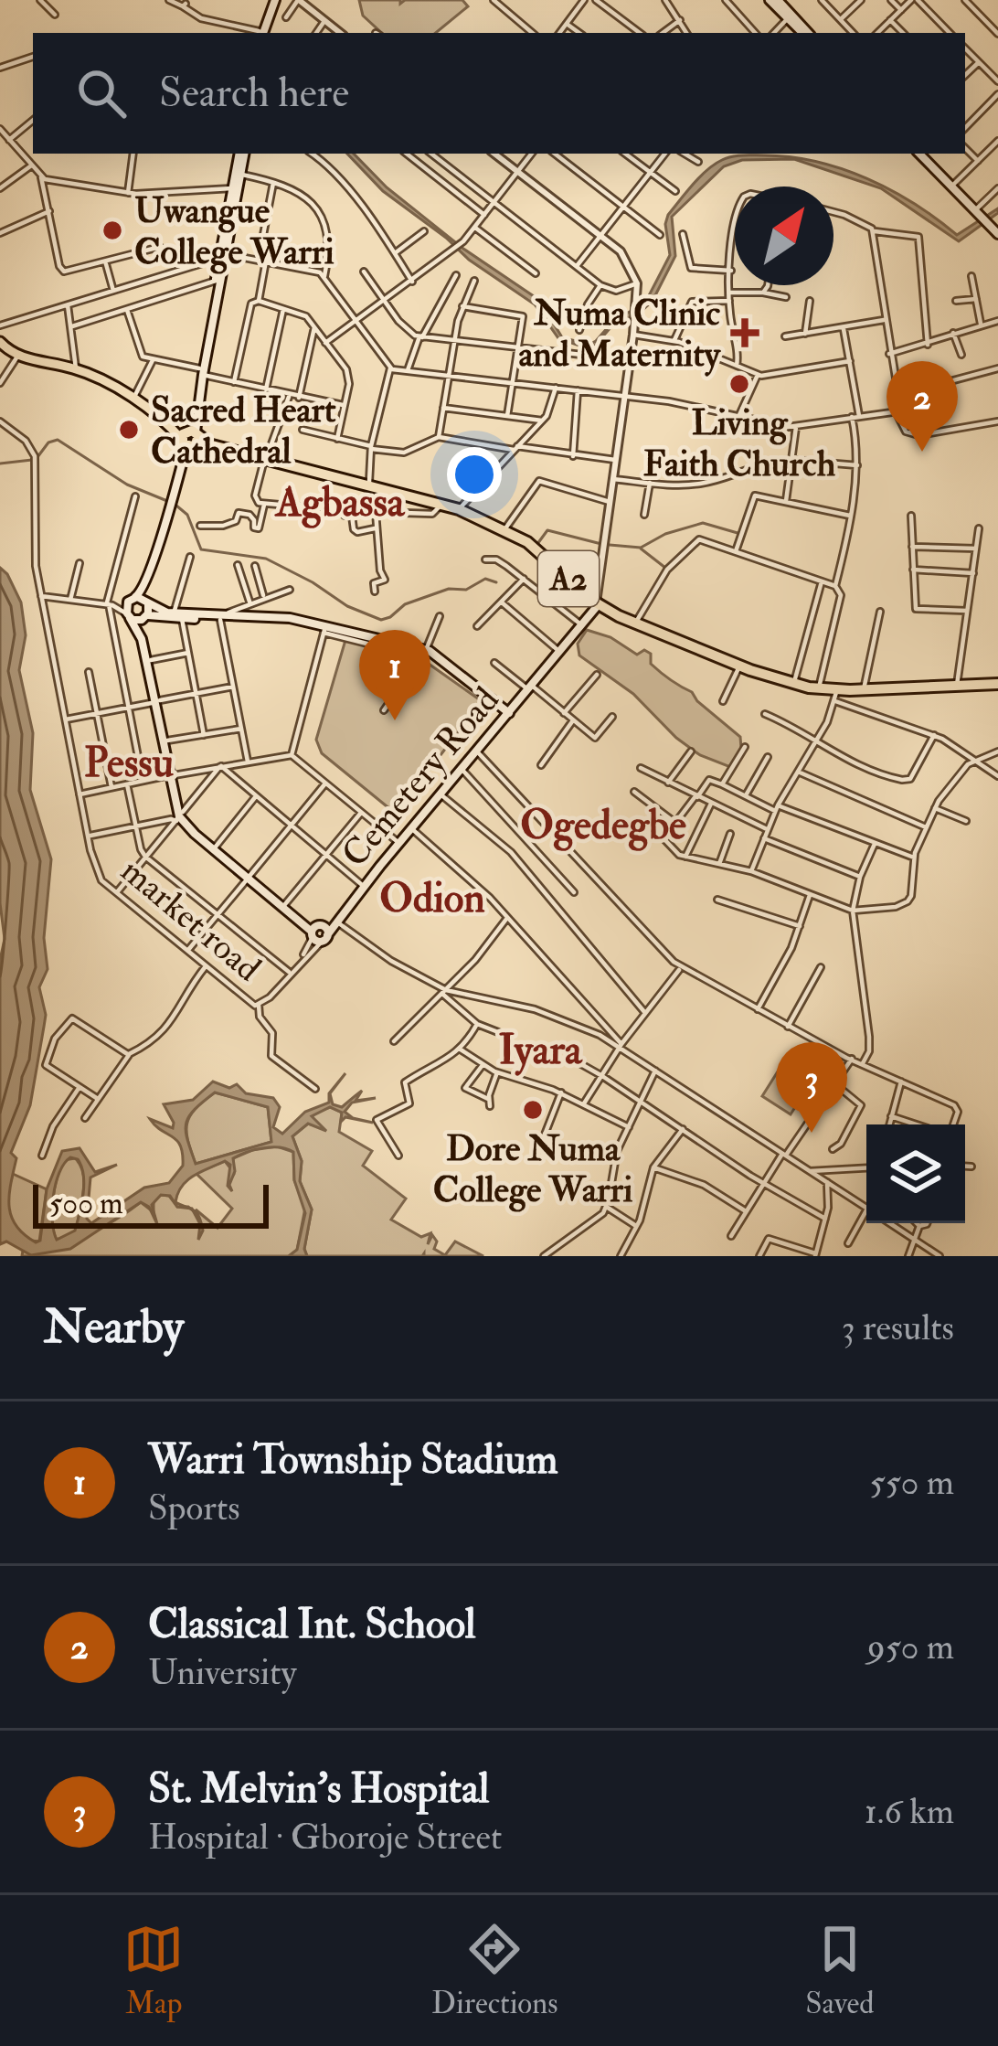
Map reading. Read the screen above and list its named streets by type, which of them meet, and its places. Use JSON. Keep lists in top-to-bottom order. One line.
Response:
{"streets":{"highway":["A2"],"main road":["Cemetery Road"],"street":["market road"]},"crossings":[["A2","Cemetery Road"]],"districts":["Agbassa","Pessu","Ogedegbe","Odion","Iyara"],"places":{"other":["Uwangue College Warri","Living Faith Church","Sacred Heart Cathedral","Dore Numa College Warri"],"health":["Numa Clinic and Maternity"]},"scale_bar":"500 m","north":"top right","page":{"search":"Search here","pins":["2","1","3"],"scale":"500 m","heading":["Nearby","3 results"],"list":[{"mark":"1","name":"Warri Township Stadium","note":"Sports","value":"550 m"},{"mark":"2","name":"Classical Int. School","note":"University","value":"950 m"},{"mark":"3","name":"St. Melvin's Hospital","note":"Hospital · Gboroje Street","value":"1.6 km"}],"nav":["Map","Directions","Saved"]}}
